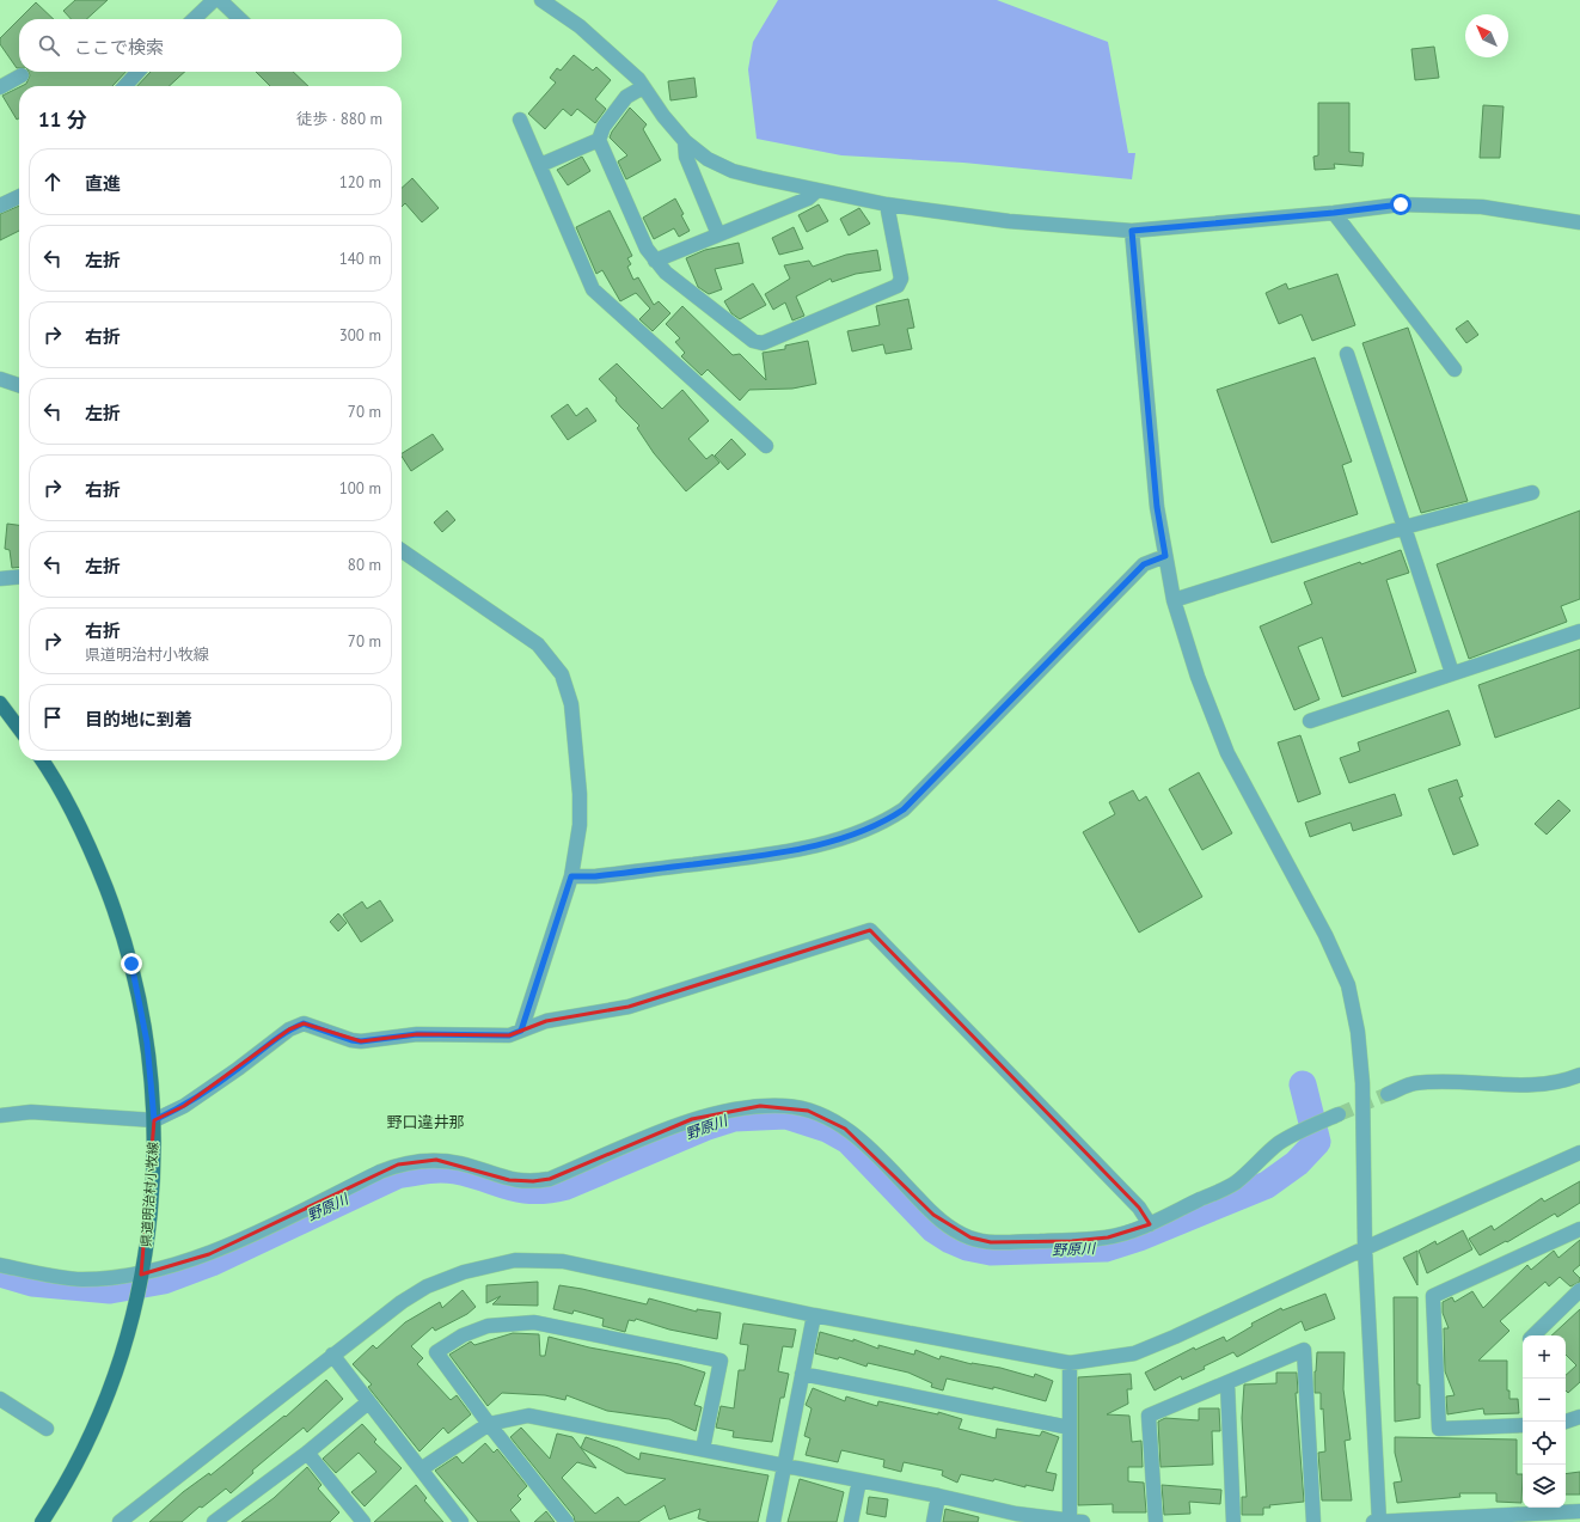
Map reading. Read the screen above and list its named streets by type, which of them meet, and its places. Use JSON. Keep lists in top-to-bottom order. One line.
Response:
{"streets":{"main road":["県道明治村小牧線"]},"districts":["野口違井那"],"water":["野原川"],"north":"top left","page":{"search":"ここで検索","heading":["11 分","徒歩 · 880 m"],"list":[["直進","120 m"],["左折","140 m"],["右折","300 m"],["左折","70 m"],["右折","100 m"],["左折","80 m"],["右折","県道明治村小牧線","70 m"],"目的地に到着"],"map_buttons":["+","−"]}}
